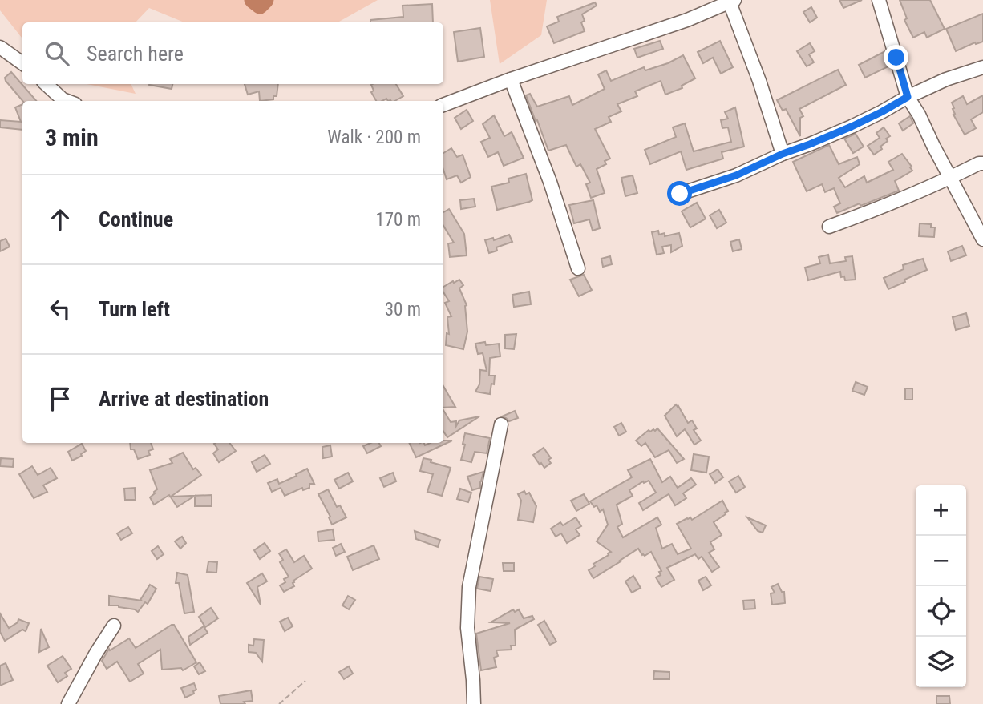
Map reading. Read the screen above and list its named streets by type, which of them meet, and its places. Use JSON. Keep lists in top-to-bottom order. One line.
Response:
{"page":{"search":"Search here","heading":["3 min","Walk · 200 m"],"list":[["Continue","170 m"],["Turn left","30 m"],"Arrive at destination"],"map_buttons":["+","−"]}}
